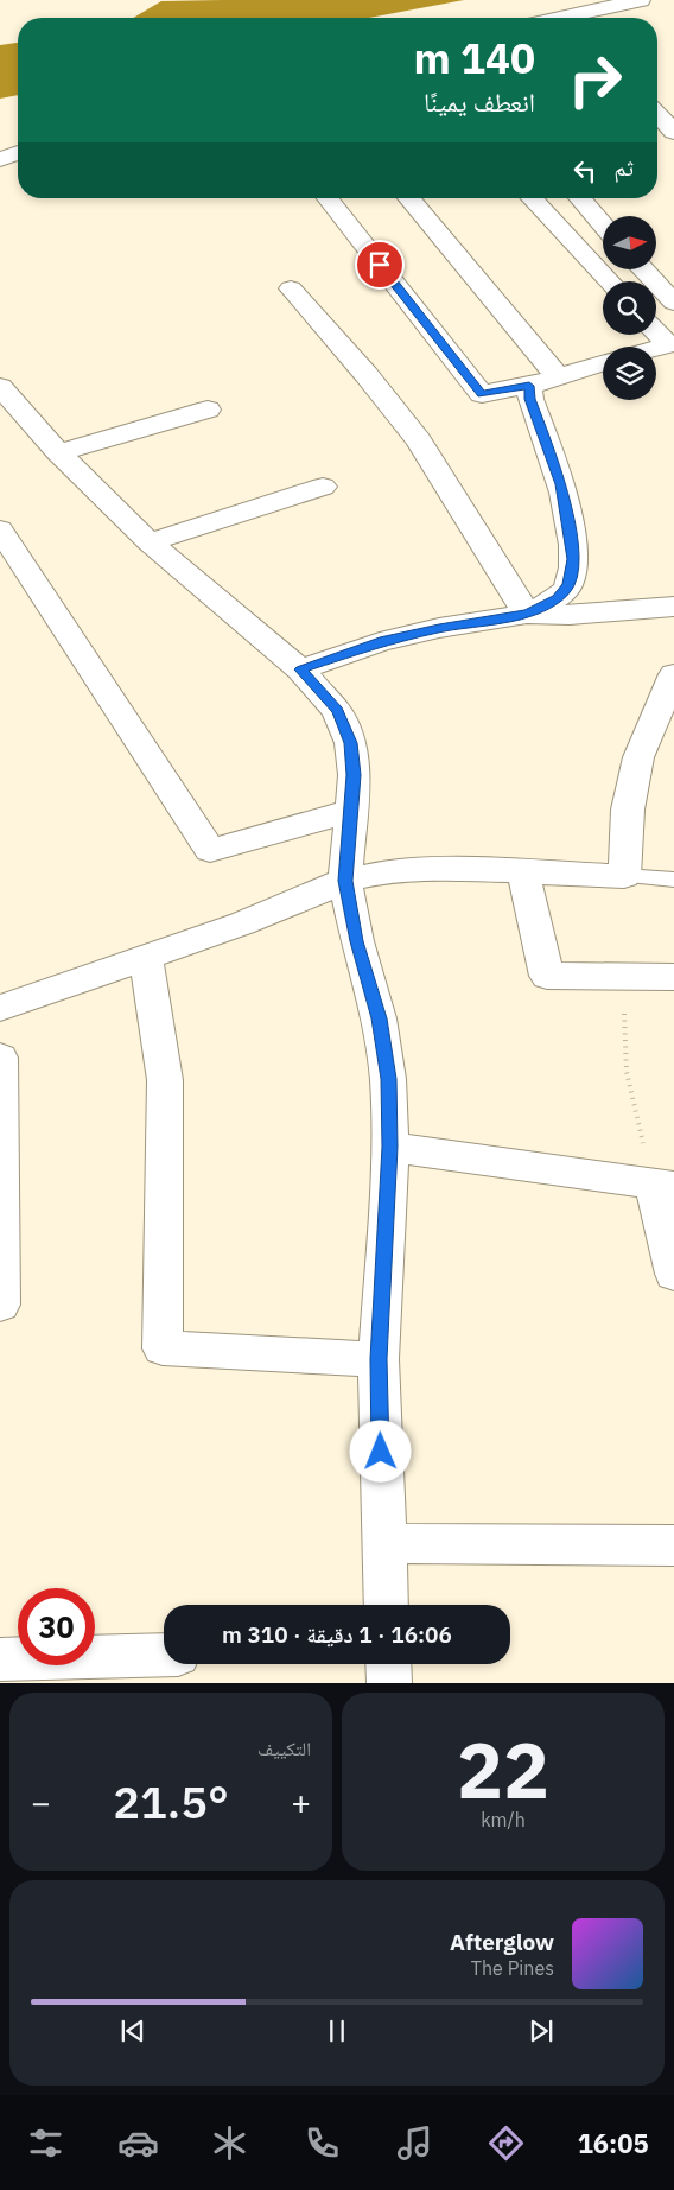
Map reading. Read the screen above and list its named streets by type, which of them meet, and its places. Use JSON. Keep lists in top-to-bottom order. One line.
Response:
{"north":"right","page":{"turn":["140 m","انعطف يمينًا"],"then":"ثم","limit":"30","trip":"16:06 · 1 دقيقة · 310 m","tile":[["22","km/h"],"التكييف"],"heat":["−","21.5°","+"],"song":["Afterglow","The Pines"],"tabs":"16:05"}}
